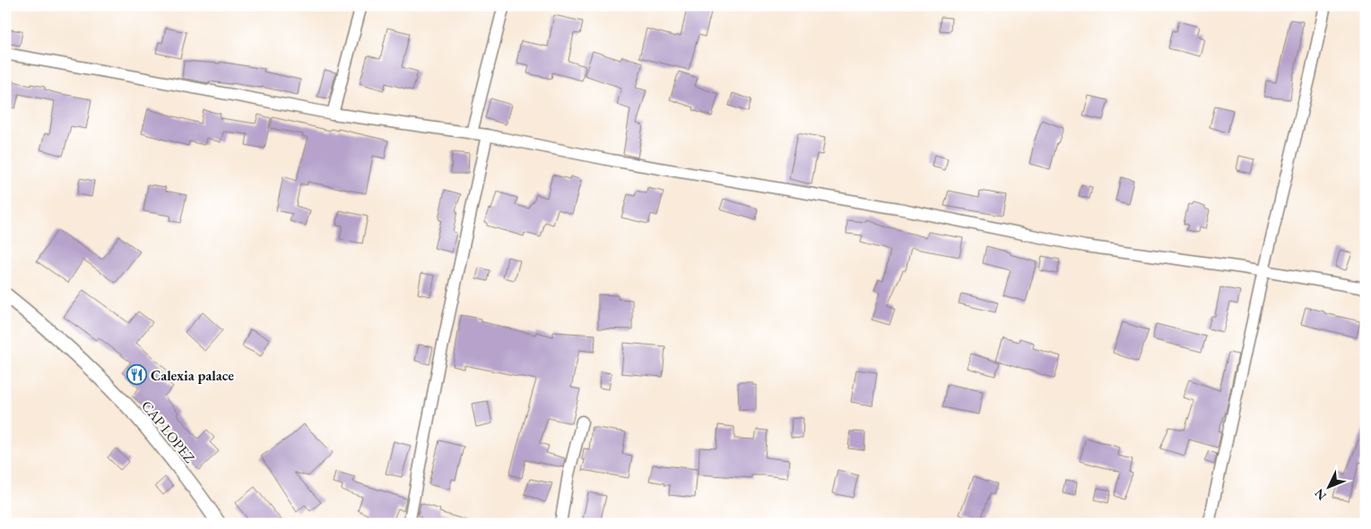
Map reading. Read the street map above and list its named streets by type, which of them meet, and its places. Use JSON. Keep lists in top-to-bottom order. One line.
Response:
{"streets":{"street":["CAP LOPEZ"]},"places":{"restaurant":["Calexia palace"]},"north":"bottom left"}
